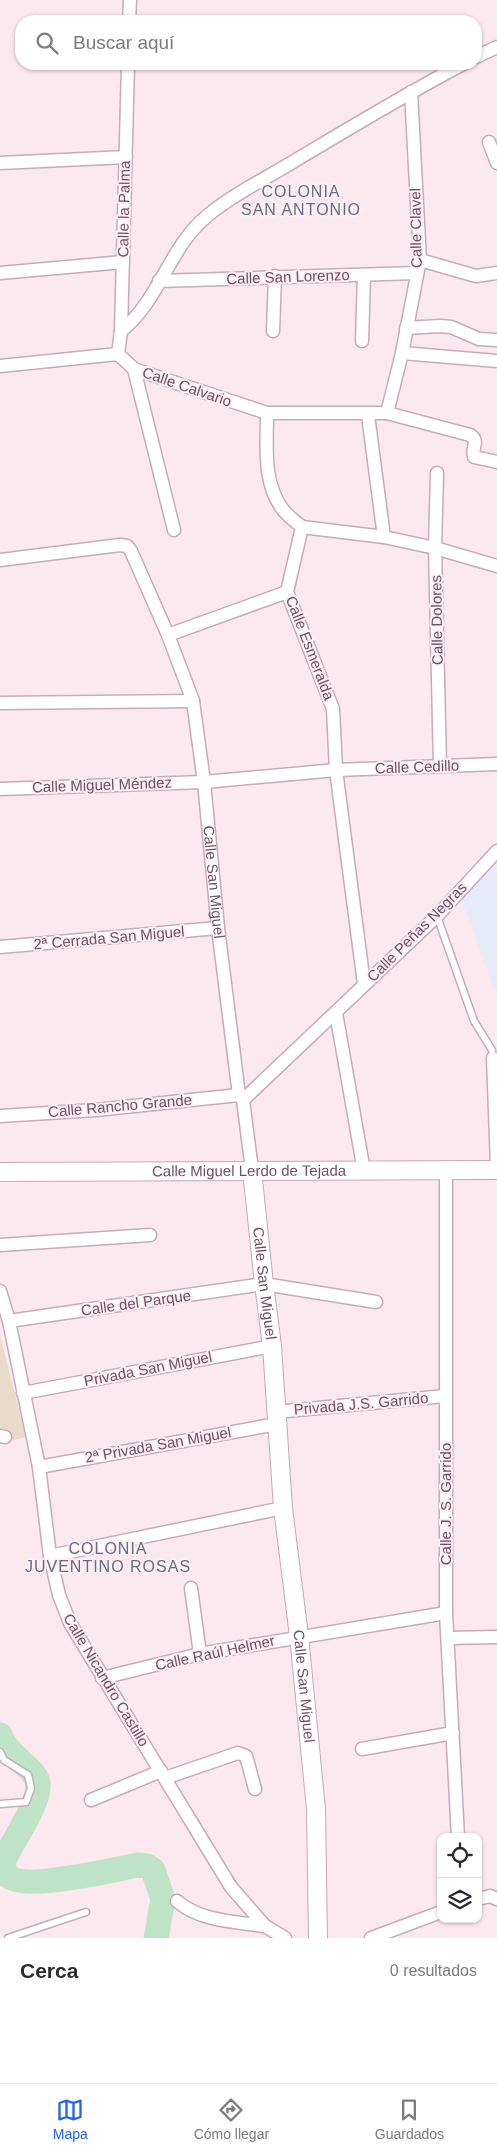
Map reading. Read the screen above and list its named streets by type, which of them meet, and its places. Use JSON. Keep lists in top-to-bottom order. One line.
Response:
{"streets":{"street":["Calle la Palma","Calle Clavel","Calle San Lorenzo","Calle Calvario","Calle Dolores","Calle Esmeralda","Calle Cedillo","Calle Miguel Méndez","Calle San Miguel","Calle Peñas Negras","2ª Cerrada San Miguel","Calle Rancho Grande","Calle Miguel Lerdo de Tejada","Calle del Parque","Privada San Miguel","Privada J.S. Garrido","2ª Privada San Miguel","Calle J. S. Garrido","Calle Raúl Helmer","Calle Nicandro Castillo"]},"crossings":[["Calle la Palma","Calle Calvario"],["Calle Clavel","Calle San Lorenzo"],["Calle Clavel","Calle Calvario"],["Calle Dolores","Calle Cedillo"],["Calle Esmeralda","Calle Cedillo"],["Calle Esmeralda","Calle Peñas Negras"],["Calle Cedillo","Calle Miguel Méndez"],["Calle Cedillo","Calle San Miguel"],["Calle Miguel Méndez","Calle San Miguel"],["Calle San Miguel","Calle Peñas Negras"],["Calle San Miguel","2ª Cerrada San Miguel"],["Calle San Miguel","Calle Rancho Grande"],["Calle San Miguel","Calle Miguel Lerdo de Tejada"],["Calle San Miguel","Calle del Parque"],["Calle San Miguel","Privada San Miguel"],["Calle San Miguel","Privada J.S. Garrido"],["Calle San Miguel","2ª Privada San Miguel"],["Calle San Miguel","Calle Raúl Helmer"],["Calle Peñas Negras","Calle Rancho Grande"],["Calle Miguel Lerdo de Tejada","Calle J. S. Garrido"],["Calle del Parque","Calle Nicandro Castillo"],["Privada San Miguel","Calle Nicandro Castillo"],["Privada J.S. Garrido","2ª Privada San Miguel"],["Privada J.S. Garrido","Calle J. S. Garrido"],["2ª Privada San Miguel","Calle Nicandro Castillo"],["Calle J. S. Garrido","Calle Raúl Helmer"],["Calle Raúl Helmer","Calle Nicandro Castillo"]],"districts":["COLONIA SAN ANTONIO","COLONIA JUVENTINO ROSAS"],"page":{"search":"Buscar aquí","heading":["Cerca","0 resultados"],"nav":["Mapa","Cómo llegar","Guardados"]}}
